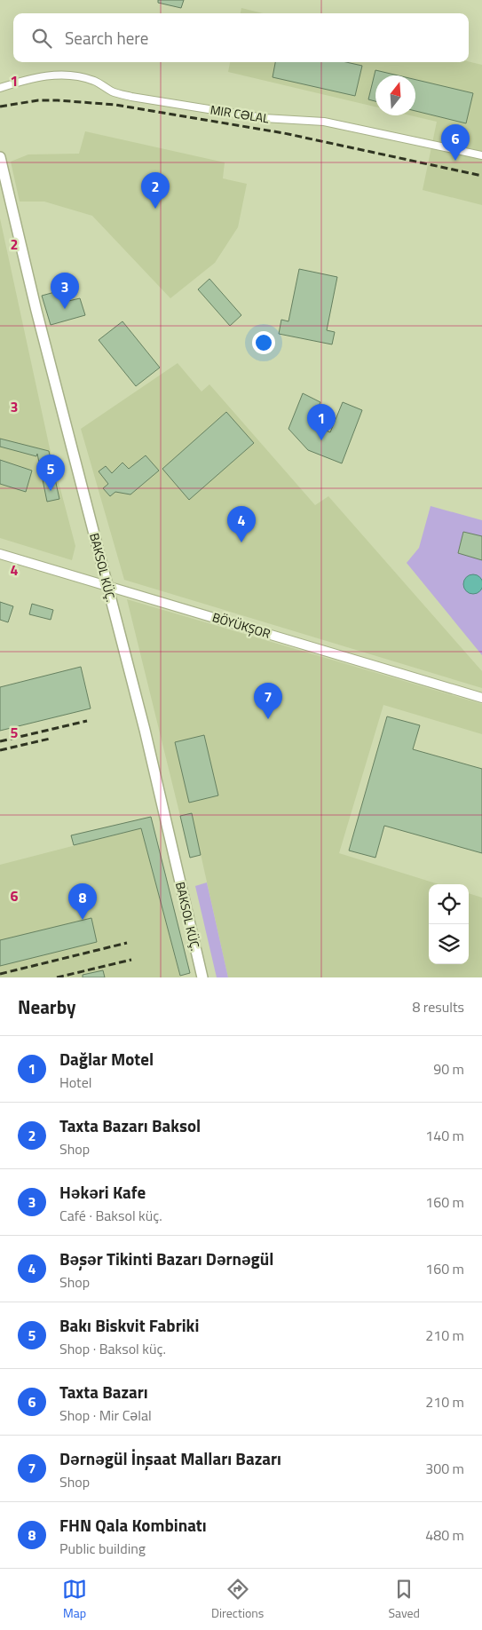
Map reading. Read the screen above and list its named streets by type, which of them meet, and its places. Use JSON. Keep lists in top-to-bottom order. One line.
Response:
{"streets":{"main road":["BAKSOL KÜÇ."],"street":["MIR CƏLAL","BÖYÜKŞOR"]},"crossings":[["BAKSOL KÜÇ.","BÖYÜKŞOR"]],"north":"top","page":{"search":"Search here","pins":["6","2","3","1","5","4","7","8"],"heading":["Nearby","8 results"],"list":[{"mark":"1","name":"Dağlar Motel","note":"Hotel","value":"90 m"},{"mark":"2","name":"Taxta Bazarı Baksol","note":"Shop","value":"140 m"},{"mark":"3","name":"Həkəri Kafe","note":"Café · Baksol küç.","value":"160 m"},{"mark":"4","name":"Bəşər Tikinti Bazarı Dərnəgül","note":"Shop","value":"160 m"},{"mark":"5","name":"Bakı Biskvit Fabriki","note":"Shop · Baksol küç.","value":"210 m"},{"mark":"6","name":"Taxta Bazarı","note":"Shop · Mir Cəlal","value":"210 m"},{"mark":"7","name":"Dərnəgül İnşaat Malları Bazarı","note":"Shop","value":"300 m"},{"mark":"8","name":"FHN Qala Kombinatı","note":"Public building","value":"480 m"}],"nav":["Map","Directions","Saved"]},"grid":{"rows":["1","2","3","4","5","6"]}}
